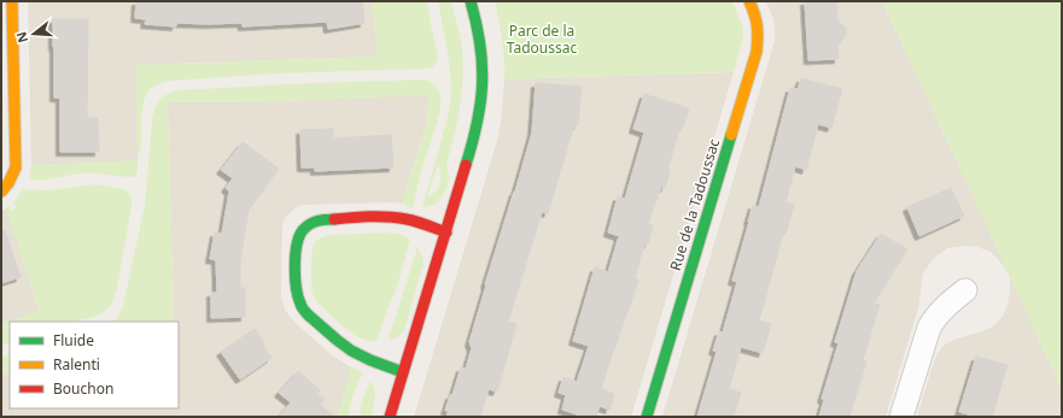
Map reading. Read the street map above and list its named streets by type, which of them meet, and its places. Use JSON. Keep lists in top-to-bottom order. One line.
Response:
{"streets":{"street":["Rue de la Tadoussac"]},"parks":["Parc de la Tadoussac"],"legend":["Fluide","Ralenti","Bouchon"],"north":"left"}
